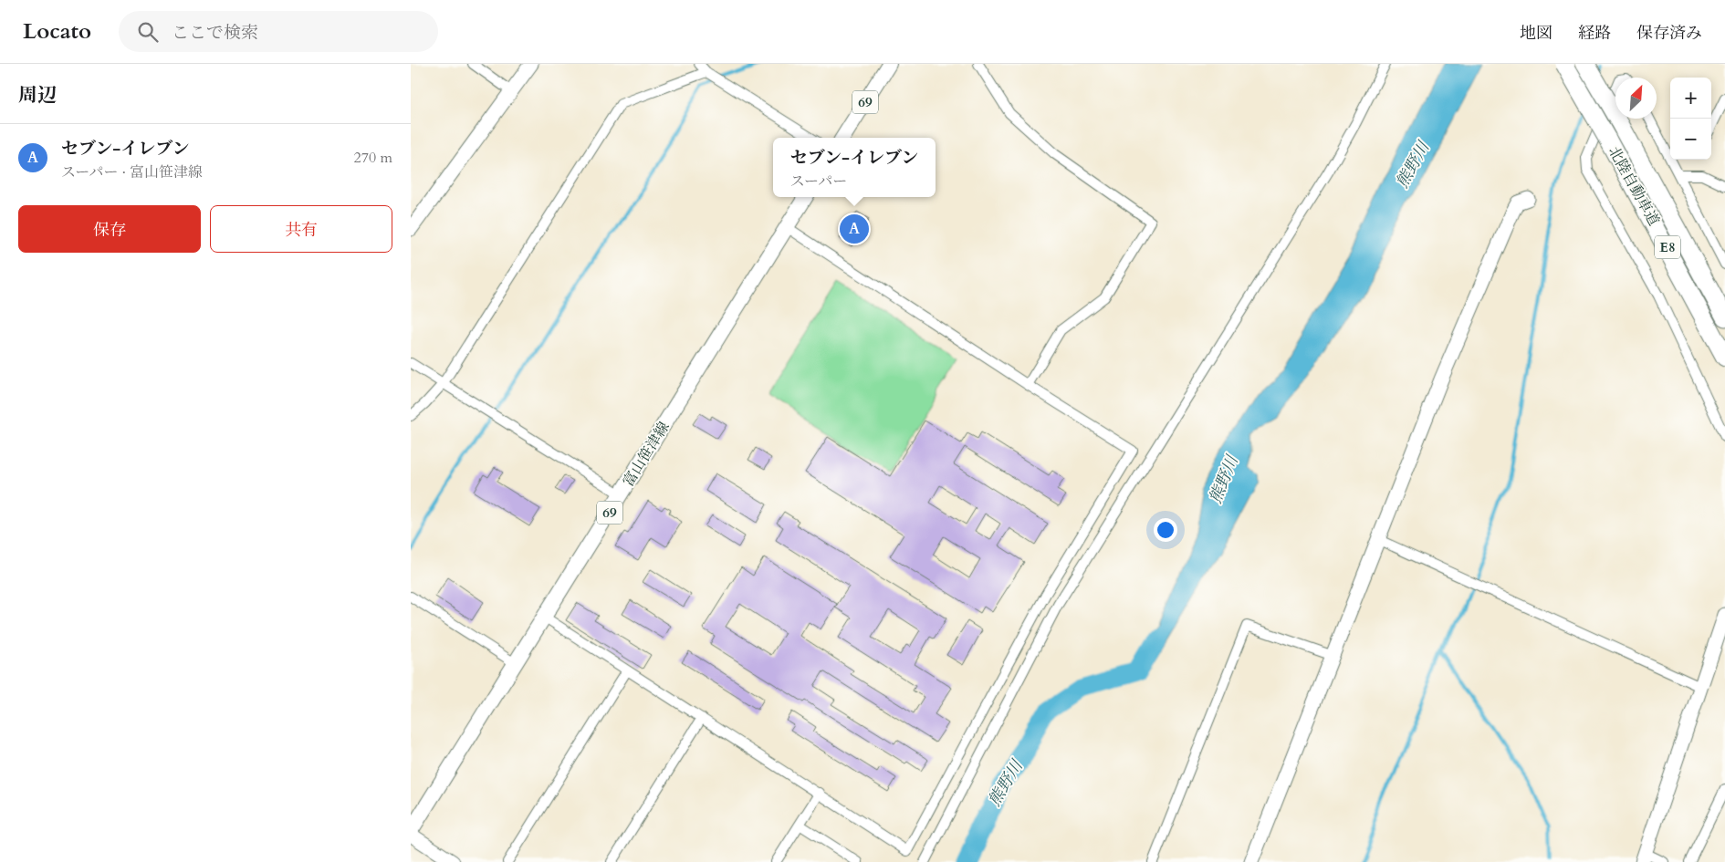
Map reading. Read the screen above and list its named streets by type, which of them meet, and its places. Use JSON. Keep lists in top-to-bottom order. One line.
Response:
{"streets":{"highway":["北陸自動車道","E8"],"main road":["69","富山笹津線"]},"water":["熊野川"],"north":"top right","page":{"header":"Locato","search":"ここで検索","nav":["地図","経路","保存済み"],"heading":"周辺","map_buttons":["+","−"],"list":[{"mark":"A","name":"セブン-イレブン","note":"スーパー · 富山笹津線","value":"270 m"}],"popup":["セブン-イレブン","スーパー"],"buttons":["保存","共有"],"pins":"A"}}
